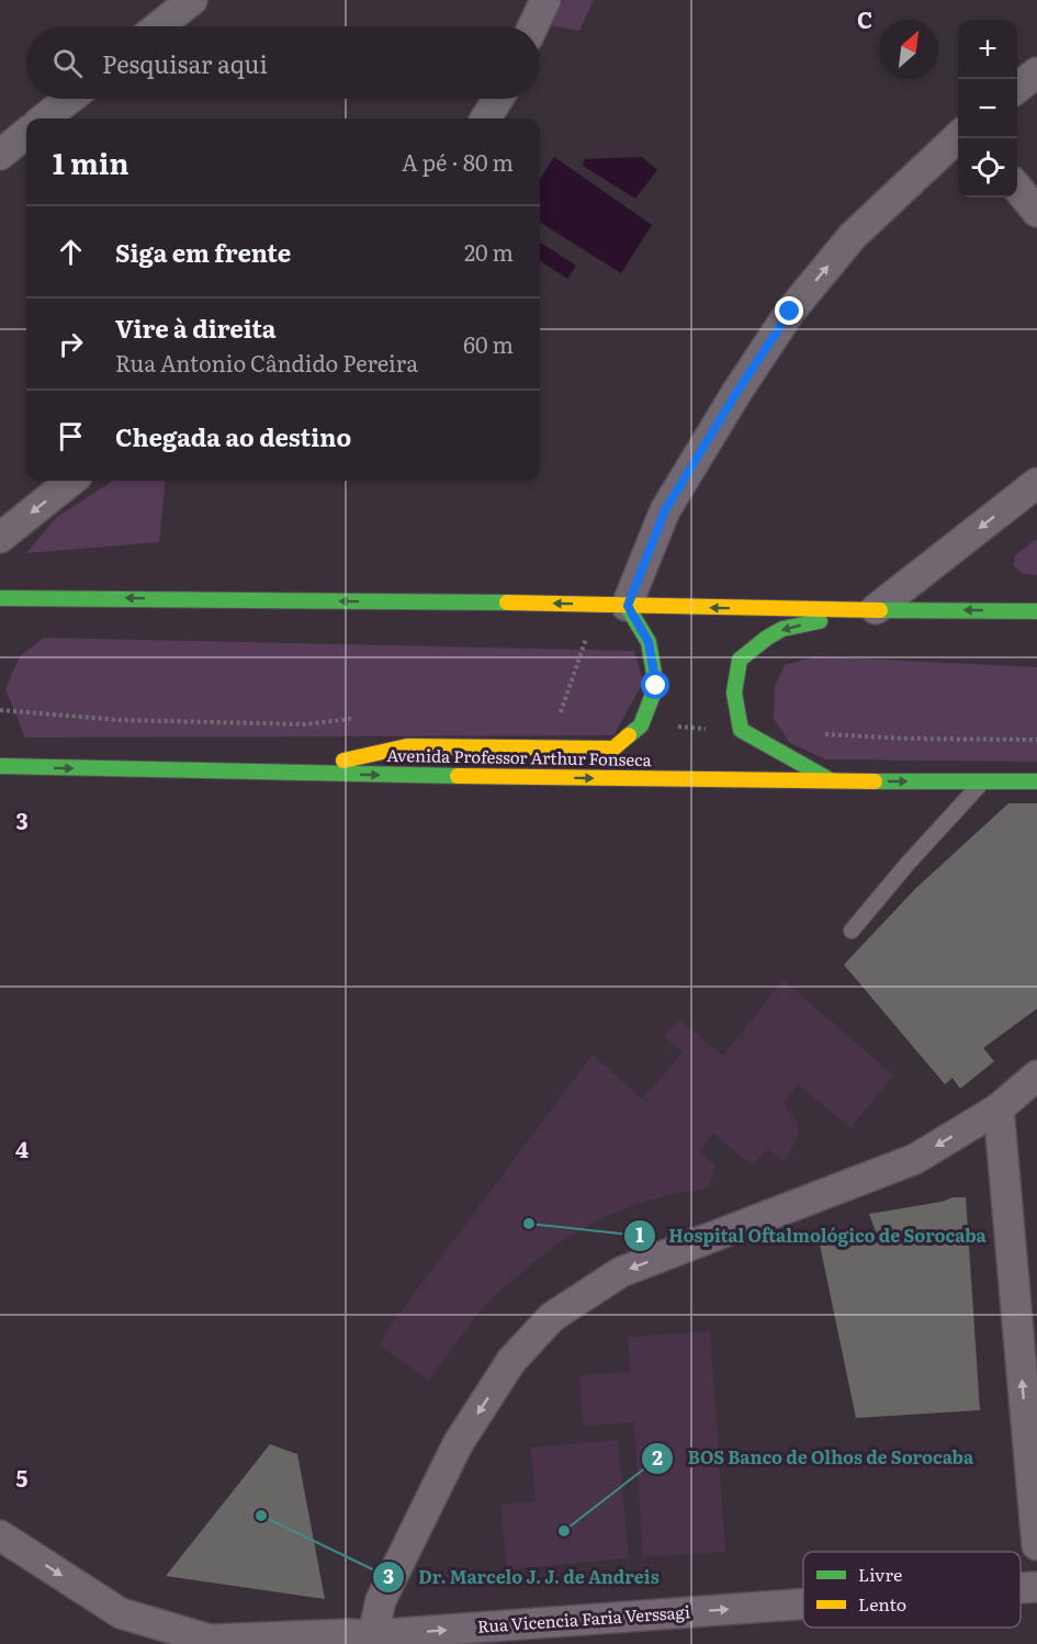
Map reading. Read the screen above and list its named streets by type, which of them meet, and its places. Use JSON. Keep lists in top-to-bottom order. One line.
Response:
{"streets":{"street":["Avenida Professor Arthur Fonseca","Rua Vicencia Faria Verssagi"]},"one_way":["Avenida Professor Arthur Fonseca","Rua Vicencia Faria Verssagi"],"places":["Hospital Oftalmológico de Sorocaba","Dr. Marcelo J. J. de Andreis","BOS Banco de Olhos de Sorocaba"],"legend":["Livre","Lento"],"north":"top right","page":{"map_buttons":["+","−"],"search":"Pesquisar aqui","heading":["1 min","A pé · 80 m"],"list":[["Siga em frente","20 m"],["Vire à direita","Rua Antonio Cândido Pereira","60 m"],"Chegada ao destino"]},"grid":{"columns":["C"],"rows":["3","4","5"]}}
